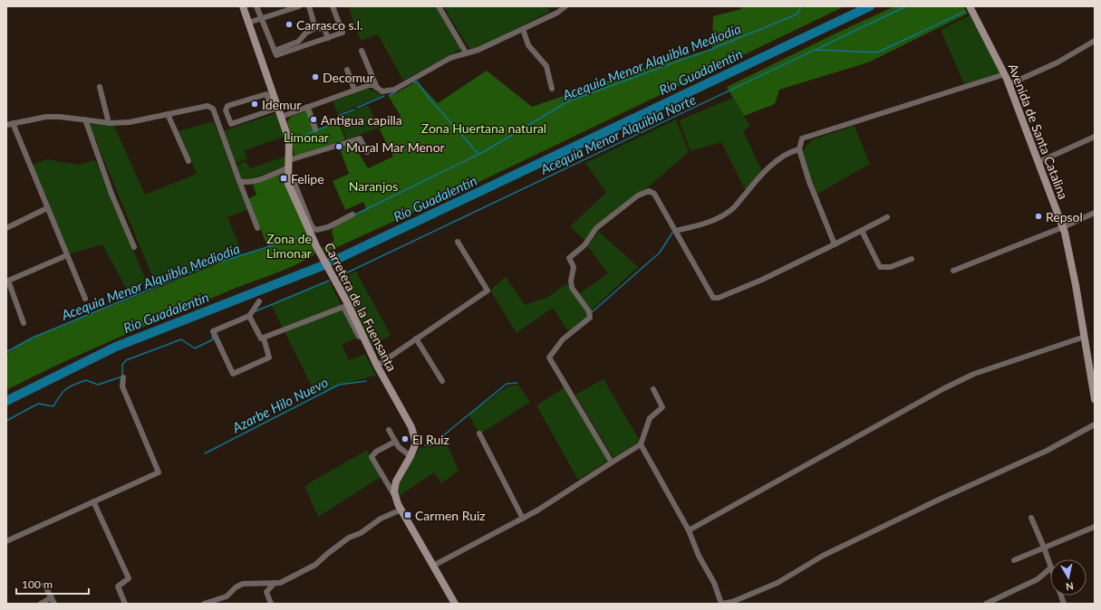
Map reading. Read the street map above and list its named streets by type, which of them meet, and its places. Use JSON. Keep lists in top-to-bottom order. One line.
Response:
{"streets":{"main road":["Avenida de Santa Catalina","Carretera de la Fuensanta"]},"water":["Acequia Menor Alquibla Mediodía","Río Guadalentín","Acequia Menor Alquibla Norte","Azarbe Hilo Nuevo"],"parks":["Zona Huertana natural","Limonar","Naranjos","Zona de Limonar"],"places":{"other":["Carrasco s.l.","Decomur","Idemur","Antigua capilla","Mural Mar Menor","Repsol","El Ruiz"],"transit":["Felipe","Carmen Ruiz"]},"scale_bar":"100 m","north":"bottom"}
